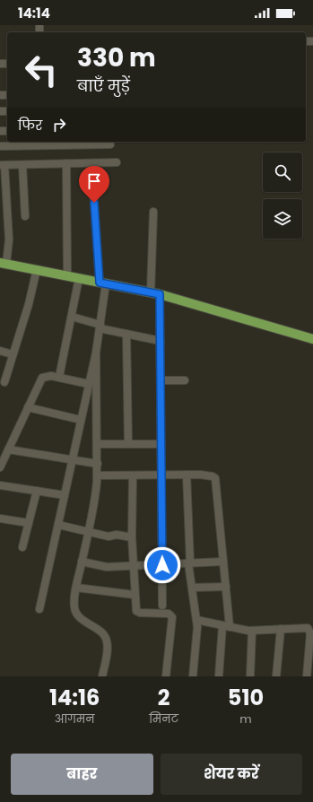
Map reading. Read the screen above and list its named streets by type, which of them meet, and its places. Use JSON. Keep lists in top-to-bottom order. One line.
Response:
{"page":{"status":"14:14","turn":["330 m","बाएँ मुड़ें"],"then":"फिर","eta":["14:16","आगमन","2","मिनट","510","m"],"buttons":["बाहर","शेयर करें"]}}
